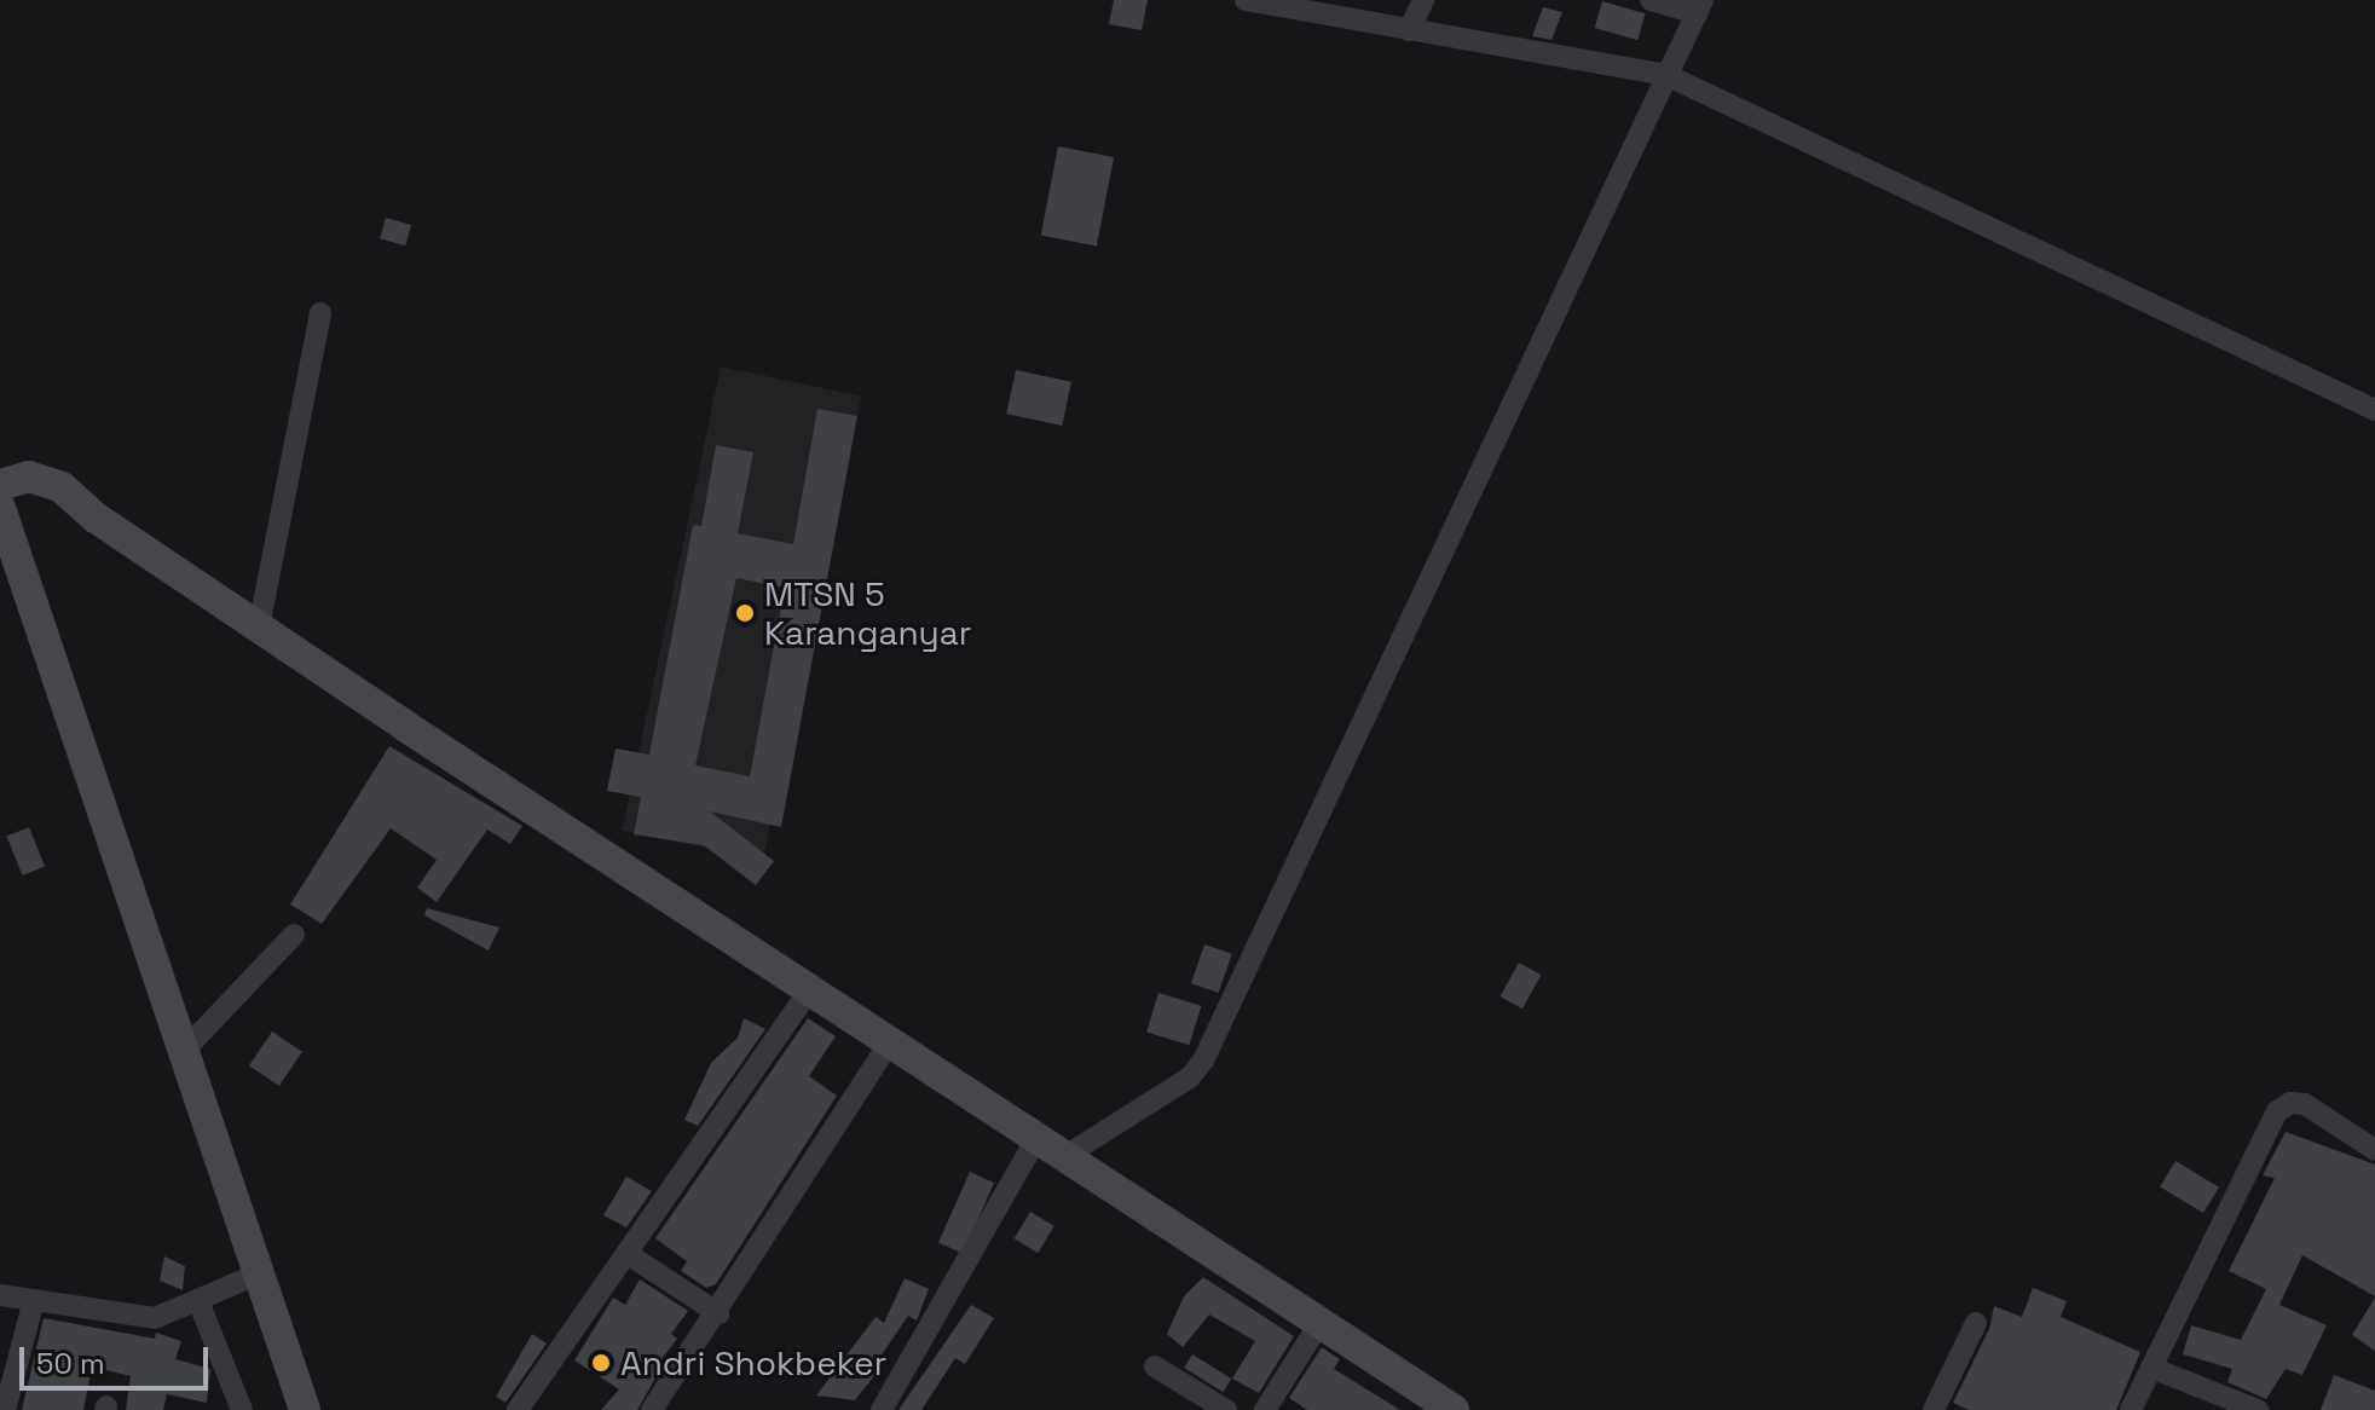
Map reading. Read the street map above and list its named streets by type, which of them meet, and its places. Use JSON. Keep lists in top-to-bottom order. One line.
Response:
{"places":["MTSN 5 Karanganyar","Andri Shokbeker"],"scale_bar":"50 m"}
